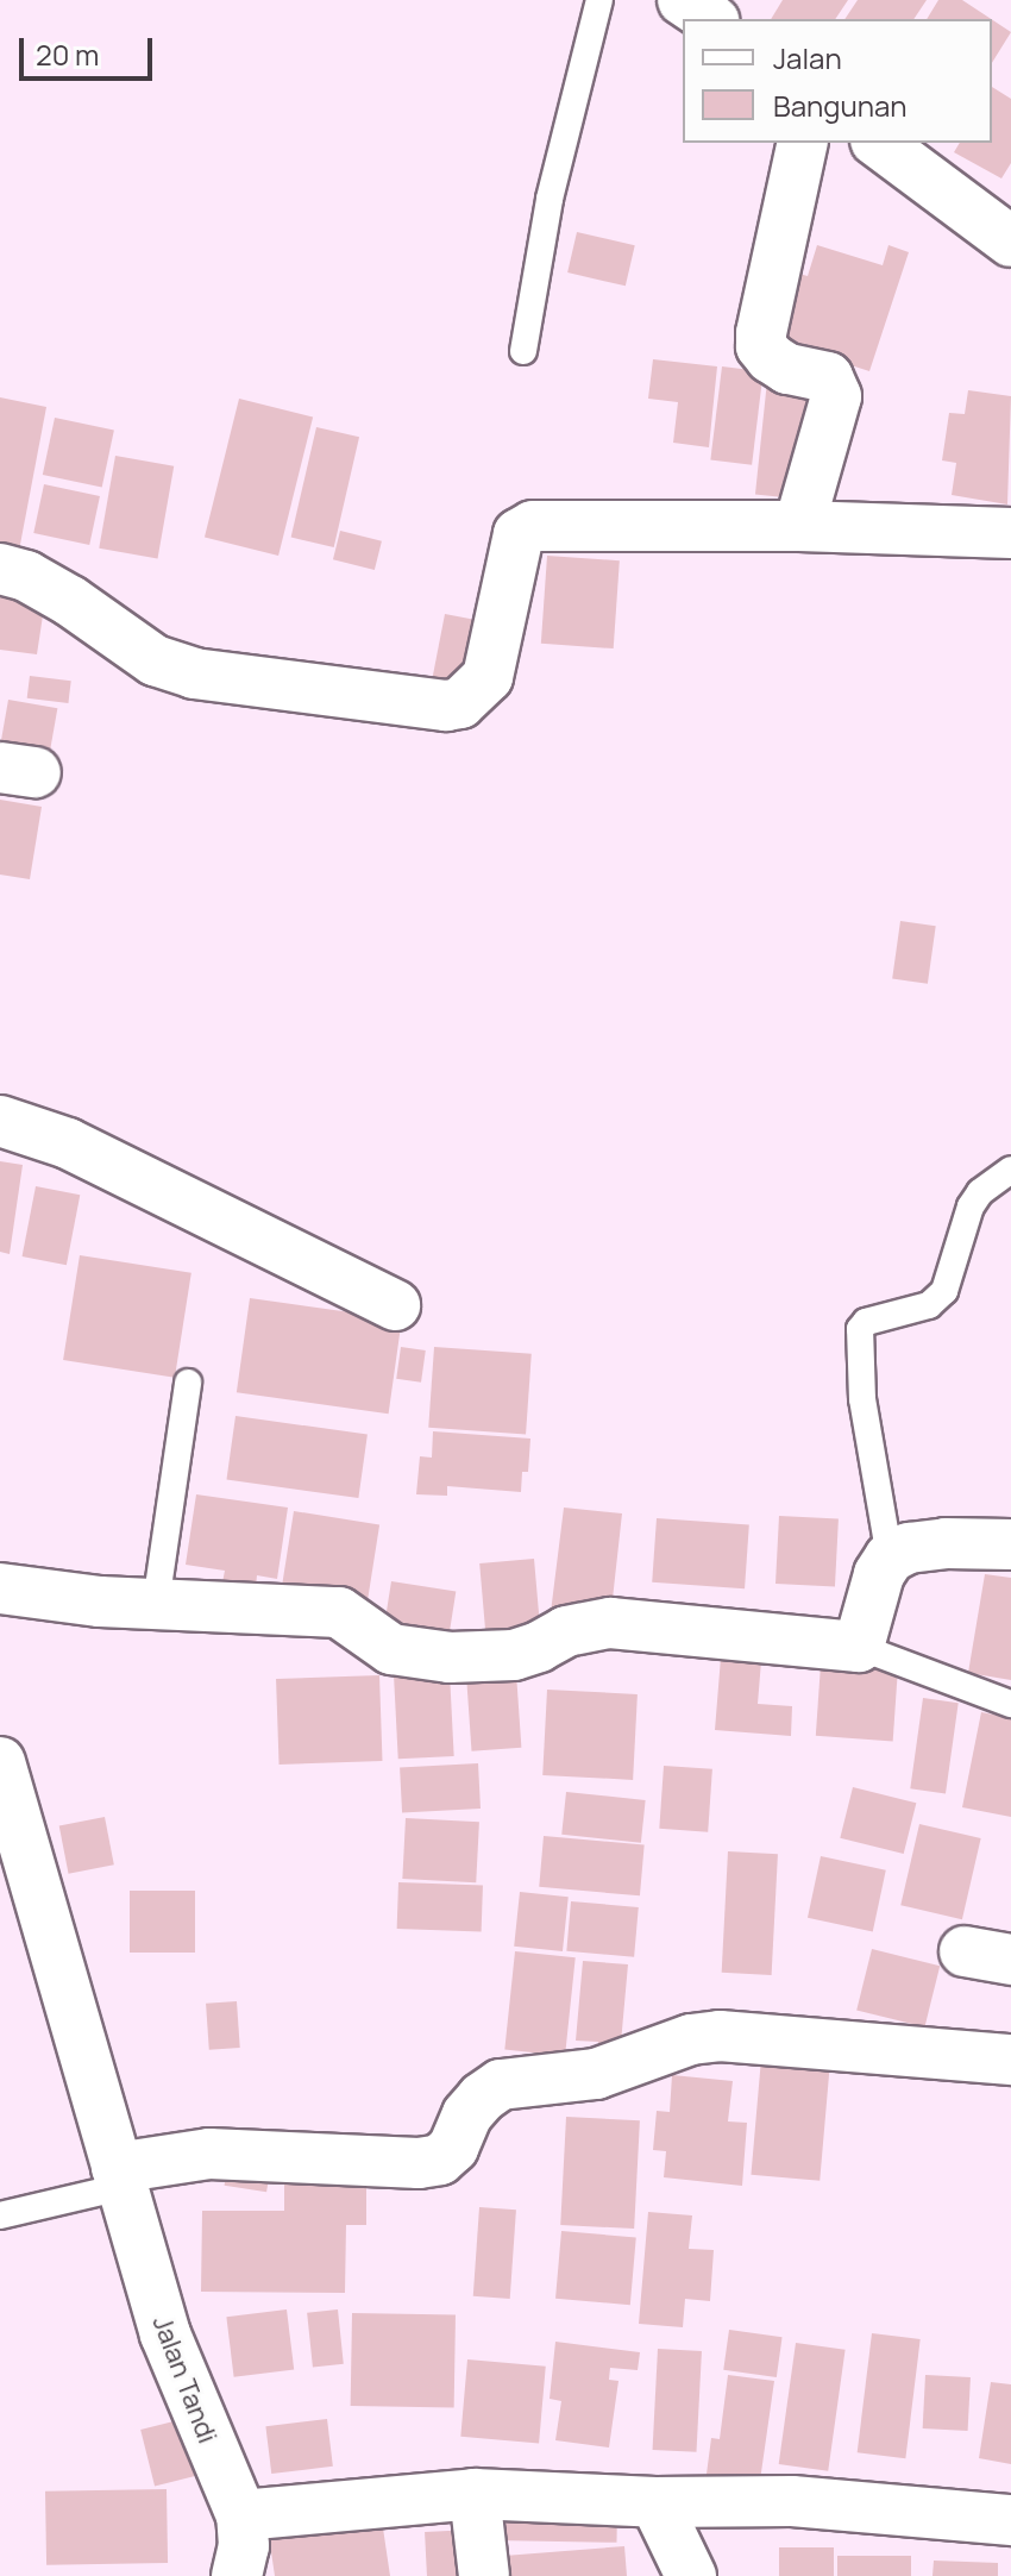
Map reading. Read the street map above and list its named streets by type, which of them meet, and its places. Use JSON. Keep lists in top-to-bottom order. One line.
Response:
{"streets":{"street":["Jalan Tandi"]},"legend":["Jalan","Bangunan"],"scale_bar":"20 m"}
